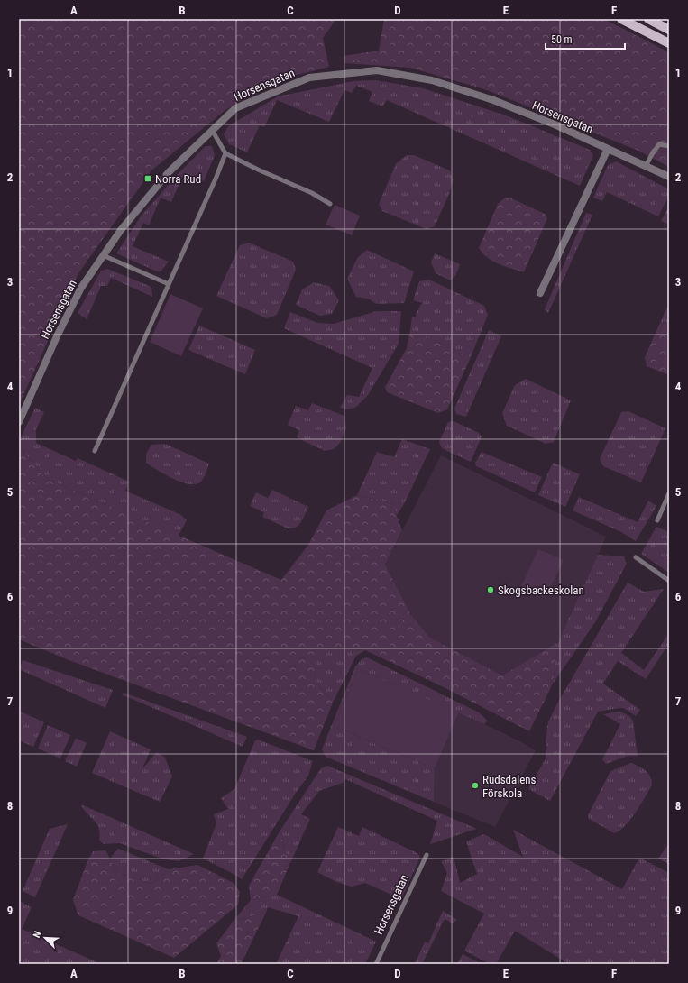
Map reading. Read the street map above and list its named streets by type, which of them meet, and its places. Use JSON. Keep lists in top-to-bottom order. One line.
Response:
{"streets":{"street":["Horsensgatan"]},"places":{"transit":["Norra Rud"],"other":["Skogsbackeskolan","Rudsdalens Förskola"]},"scale_bar":"50 m","north":"top left","grid":{"columns":["A","B","C","D","E","F"],"rows":["1","2","3","4","5","6","7","8","9"]}}
